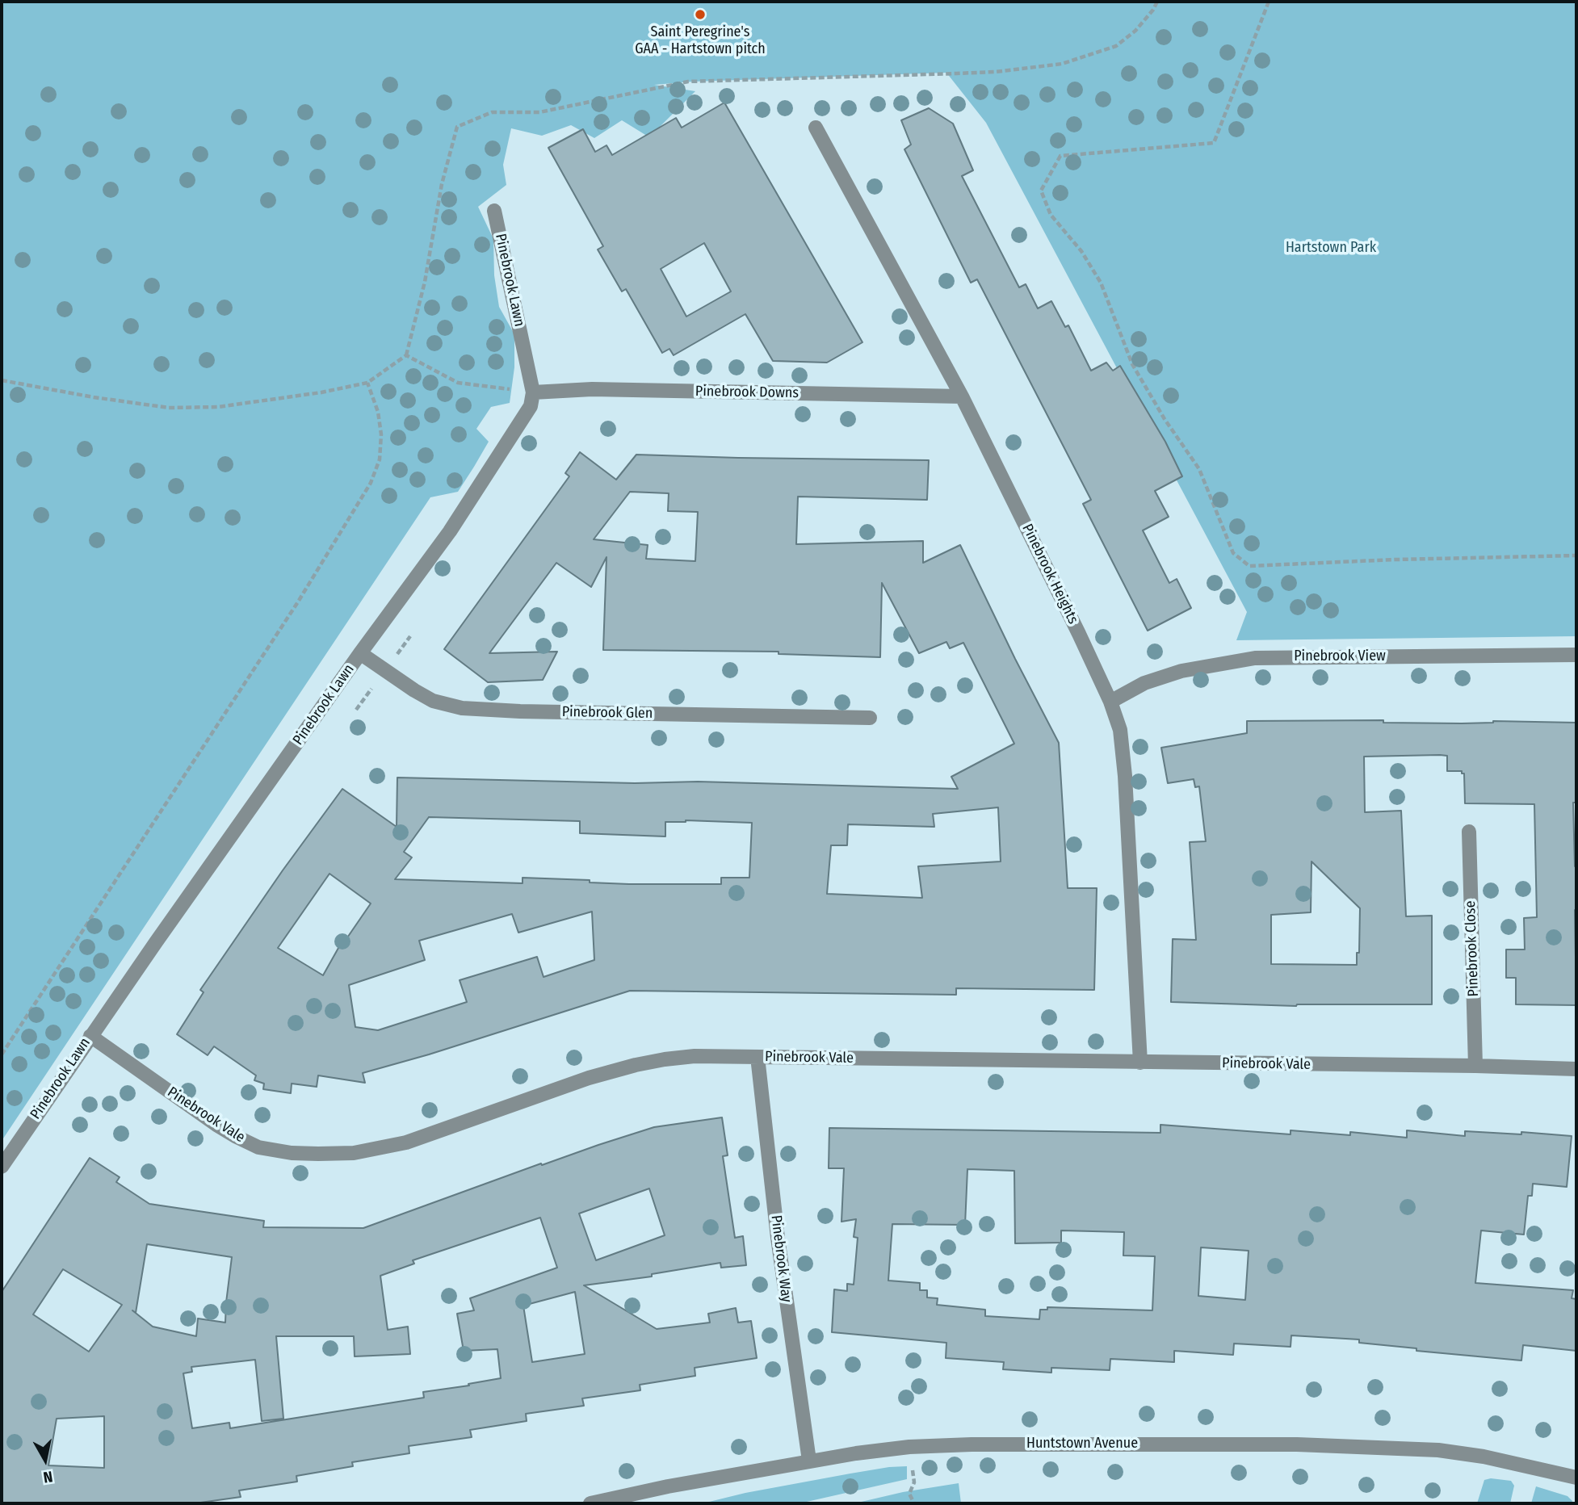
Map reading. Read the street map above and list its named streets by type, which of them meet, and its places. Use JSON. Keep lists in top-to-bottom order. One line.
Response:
{"streets":{"street":["Pinebrook Lawn","Pinebrook Downs","Pinebrook Heights","Pinebrook View","Pinebrook Glen","Pinebrook Close","Pinebrook Vale","Pinebrook Way","Huntstown Avenue"]},"crossings":[["Pinebrook Lawn","Pinebrook Downs"],["Pinebrook Lawn","Pinebrook Glen"],["Pinebrook Lawn","Pinebrook Vale"],["Pinebrook Downs","Pinebrook Heights"],["Pinebrook Heights","Pinebrook View"],["Pinebrook Heights","Pinebrook Vale"],["Pinebrook Close","Pinebrook Vale"],["Pinebrook Vale","Pinebrook Way"],["Pinebrook Way","Huntstown Avenue"]],"parks":["Hartstown Park"],"places":["Saint Peregrine's GAA - Hartstown pitch"],"north":"bottom"}
